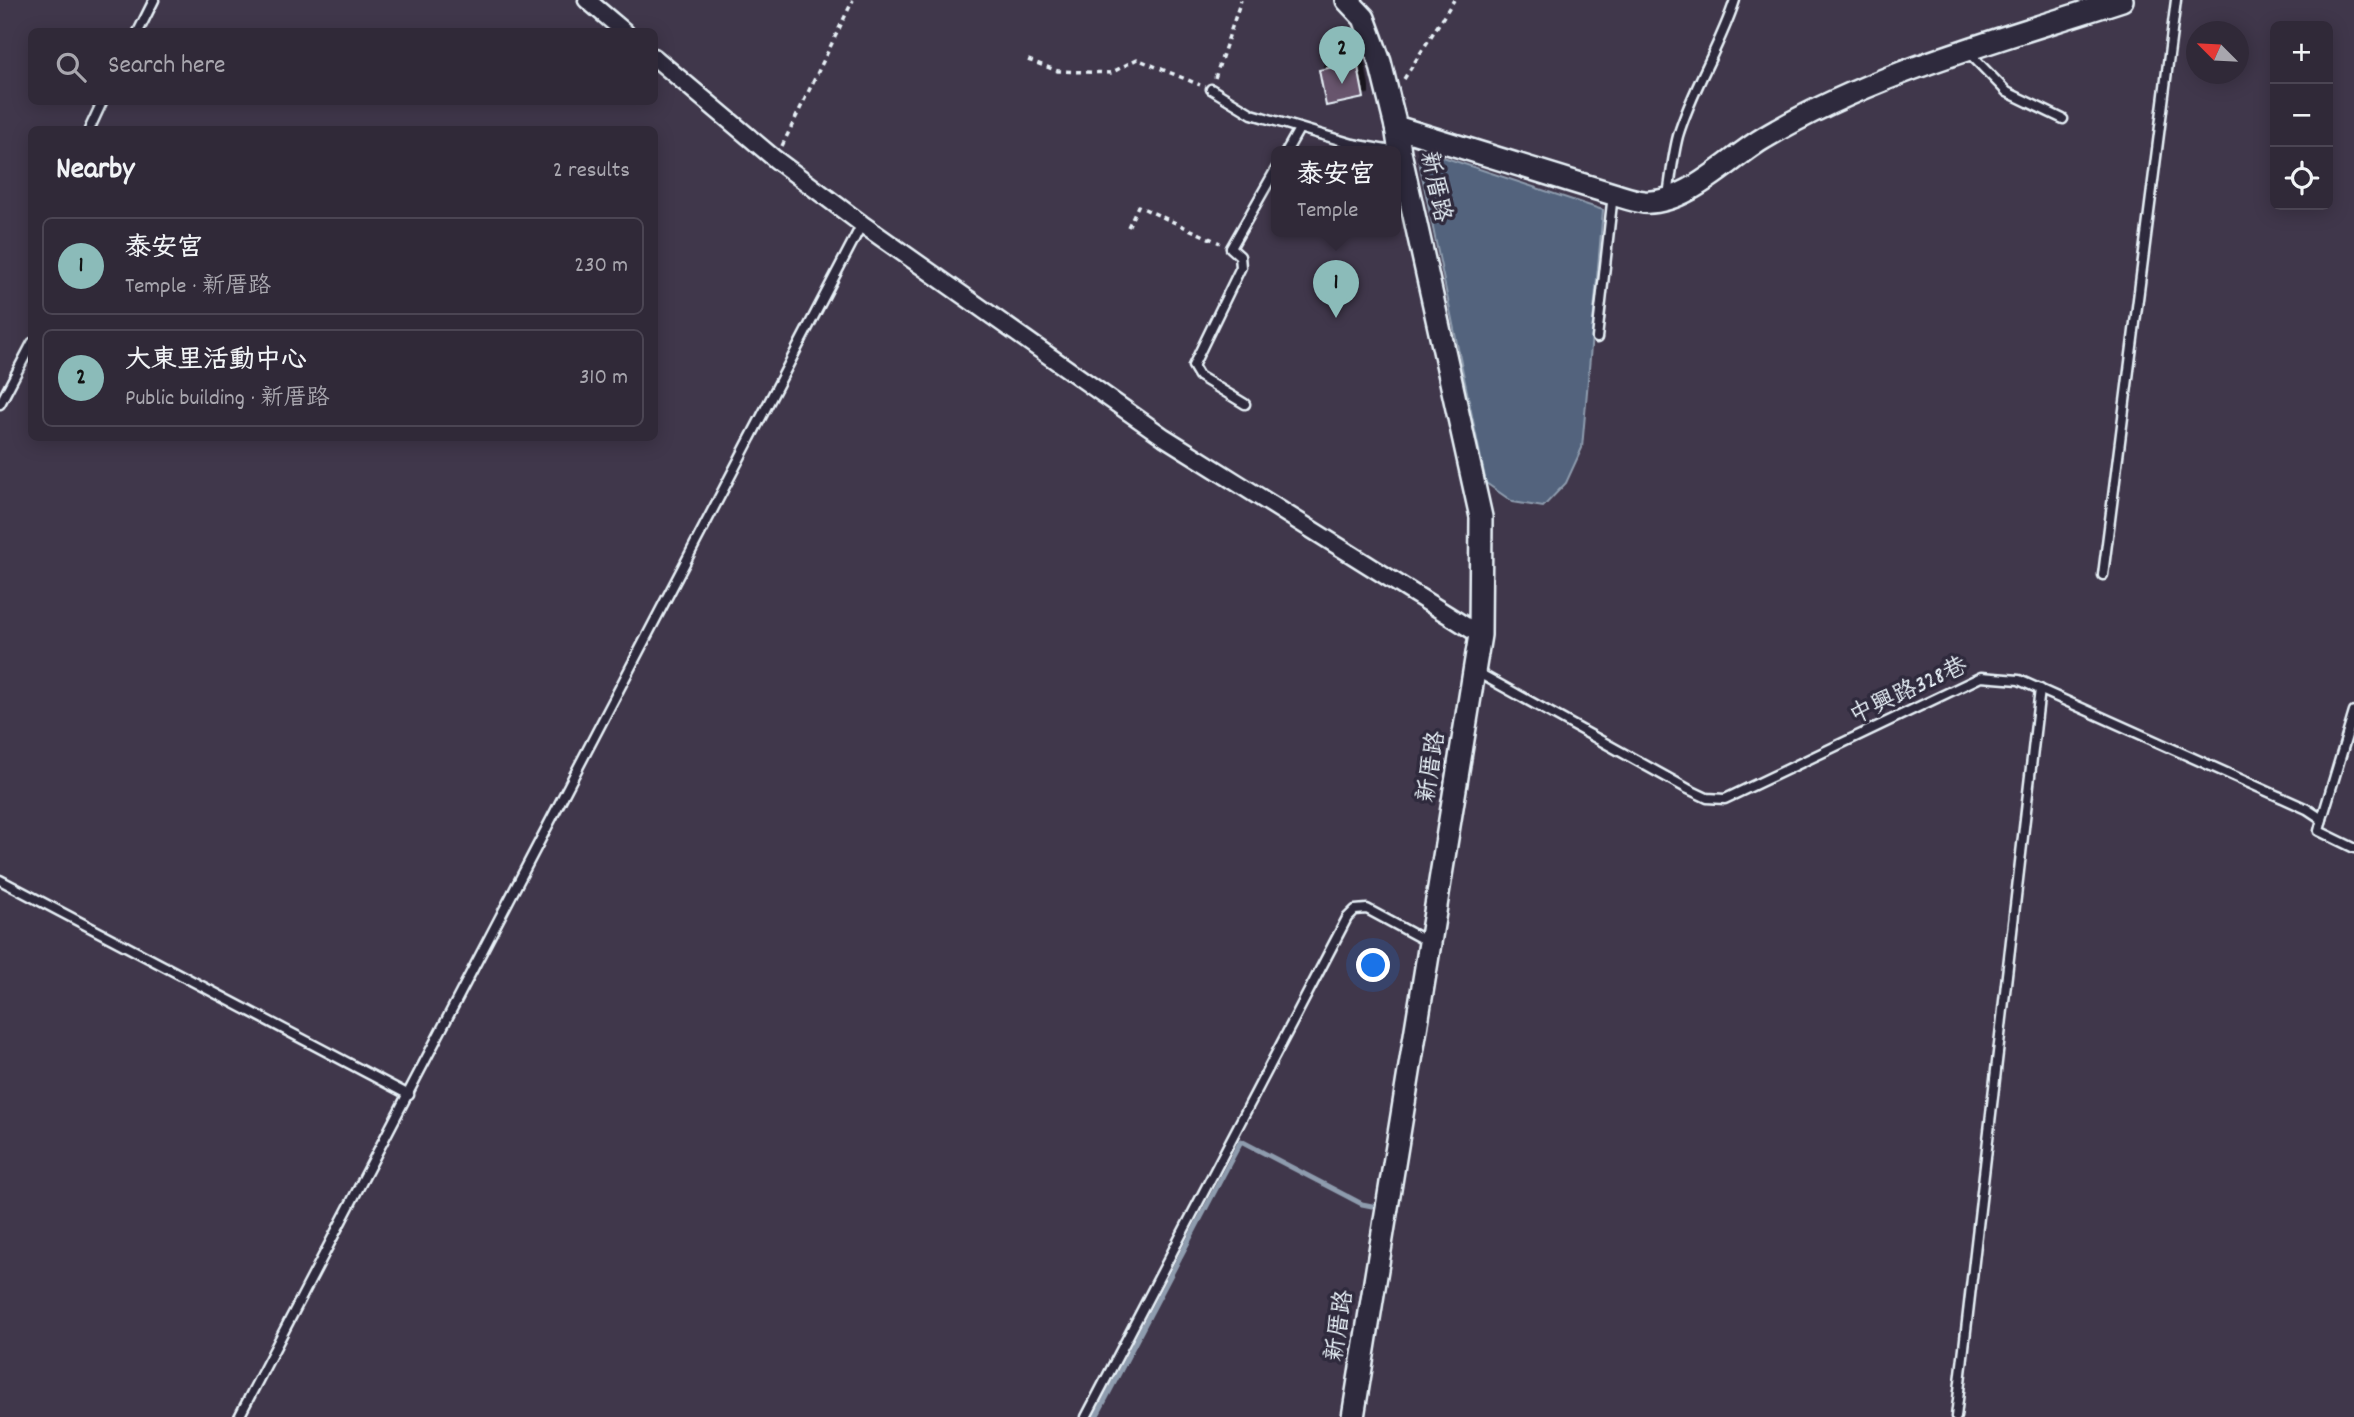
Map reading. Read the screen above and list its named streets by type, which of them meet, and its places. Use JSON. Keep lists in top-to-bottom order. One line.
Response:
{"streets":{"street":["新厝路"],"lane":["中興路328巷"]},"crossings":[["新厝路","中興路328巷"]],"north":"top left","page":{"map_buttons":["+","−"],"pins":["2","1"],"search":"Search here","heading":["Nearby","2 results"],"popup":["泰安宮","Temple"],"list":[{"mark":"1","name":"泰安宮","note":"Temple · 新厝路","value":"230 m"},{"mark":"2","name":"大東里活動中心","note":"Public building · 新厝路","value":"310 m"}]}}
